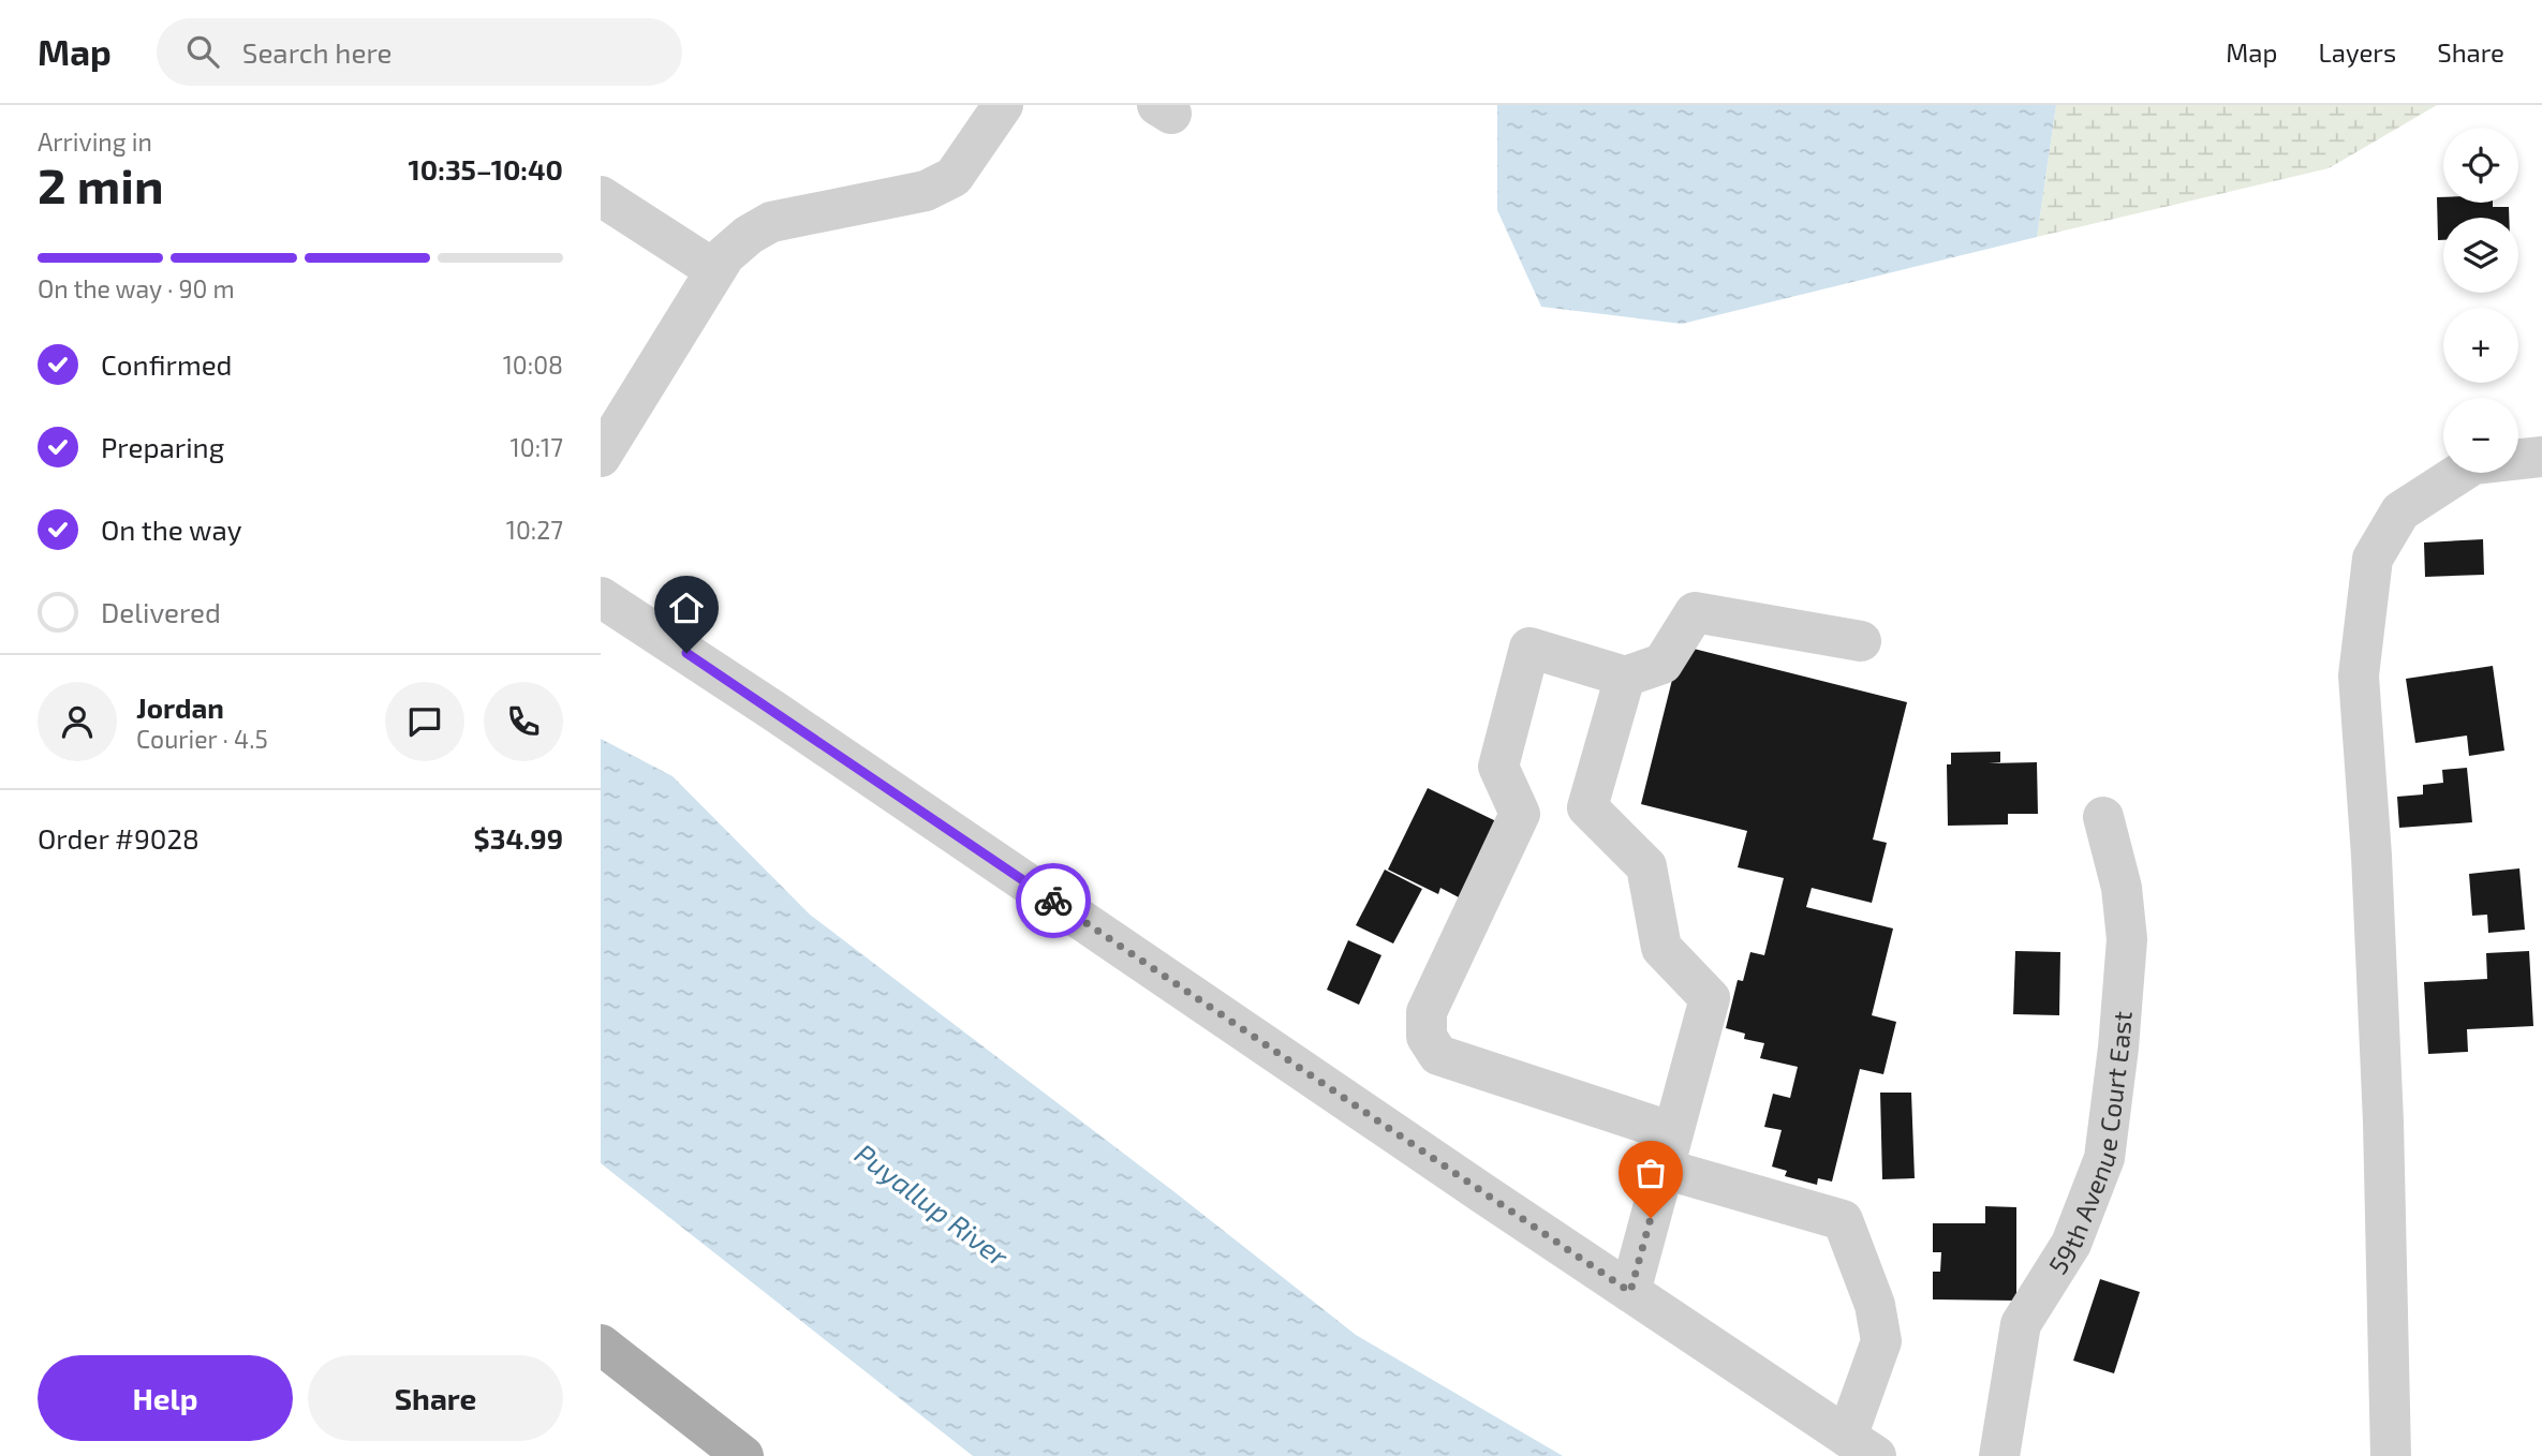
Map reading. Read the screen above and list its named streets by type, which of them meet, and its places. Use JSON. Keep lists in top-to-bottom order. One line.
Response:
{"streets":{"street":["59th Avenue Court East"]},"water":["Puyallup River"],"page":{"header":"Map","search":"Search here","nav":["Map","Layers","Share"],"heading":["2 min","Arriving in","10:35–10:40"],"panel":["Jordan","Courier · 4.5","Order #9028","$34.99"],"map_buttons":["+","−"],"bar":"On the way · 90 m","list":[["Confirmed","10:08"],["Preparing","10:17"],["On the way","10:27"],"Delivered"],"buttons":["Help","Share"]}}
